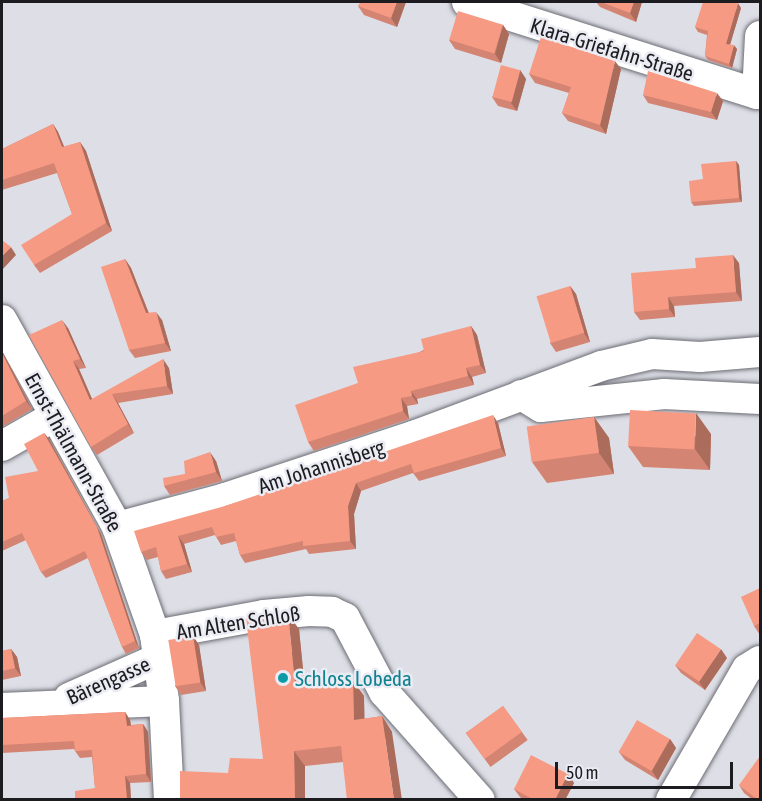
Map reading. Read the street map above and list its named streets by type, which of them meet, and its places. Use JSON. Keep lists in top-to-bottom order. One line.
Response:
{"streets":{"street":["Klara-Griefahn-Straße","Ernst-Thälmann-Straße","Am Johannisberg","Am Alten Schloß","Bärengasse"]},"crossings":[["Ernst-Thälmann-Straße","Am Johannisberg"],["Ernst-Thälmann-Straße","Am Alten Schloß"],["Ernst-Thälmann-Straße","Bärengasse"],["Am Alten Schloß","Bärengasse"]],"places":["Schloss Lobeda"],"scale_bar":"50 m"}
